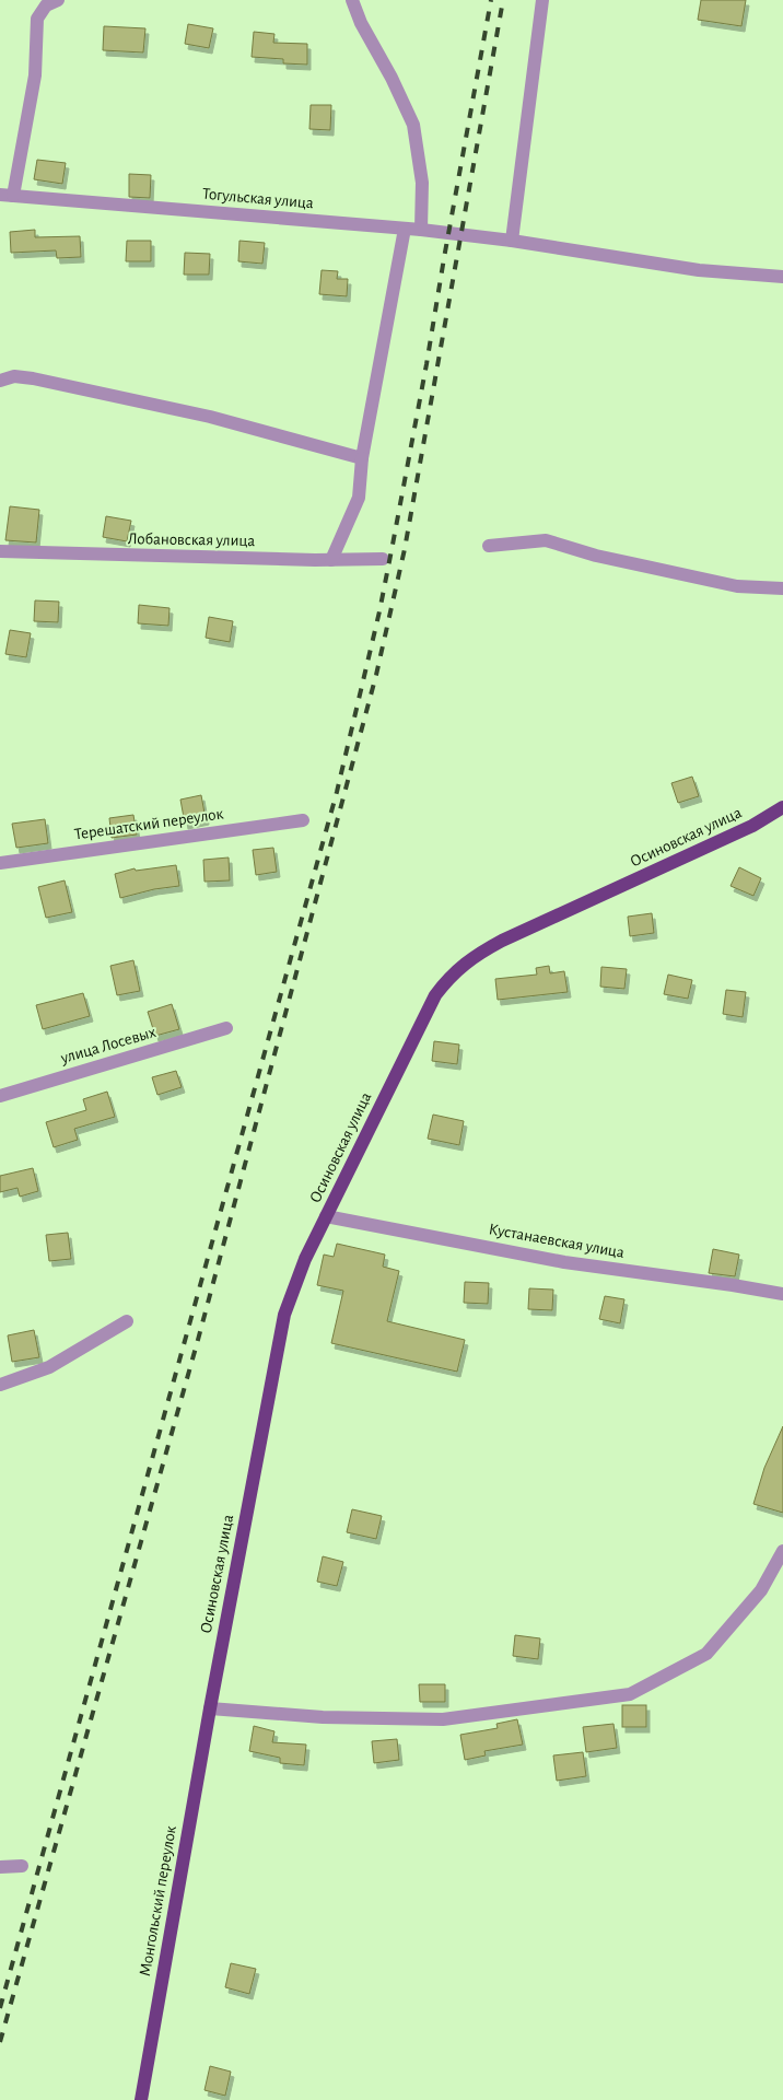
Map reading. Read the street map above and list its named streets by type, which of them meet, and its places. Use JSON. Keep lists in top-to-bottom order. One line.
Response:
{"streets":{"main road":["Осиновская улица","Монгольский переулок"],"street":["Тогульская улица","Лобановская улица","Терешатский переулок","улица Лосевых","Кустанаевская улица"]},"crossings":[["Осиновская улица","Кустанаевская улица"],["Осиновская улица","Монгольский переулок"]]}
